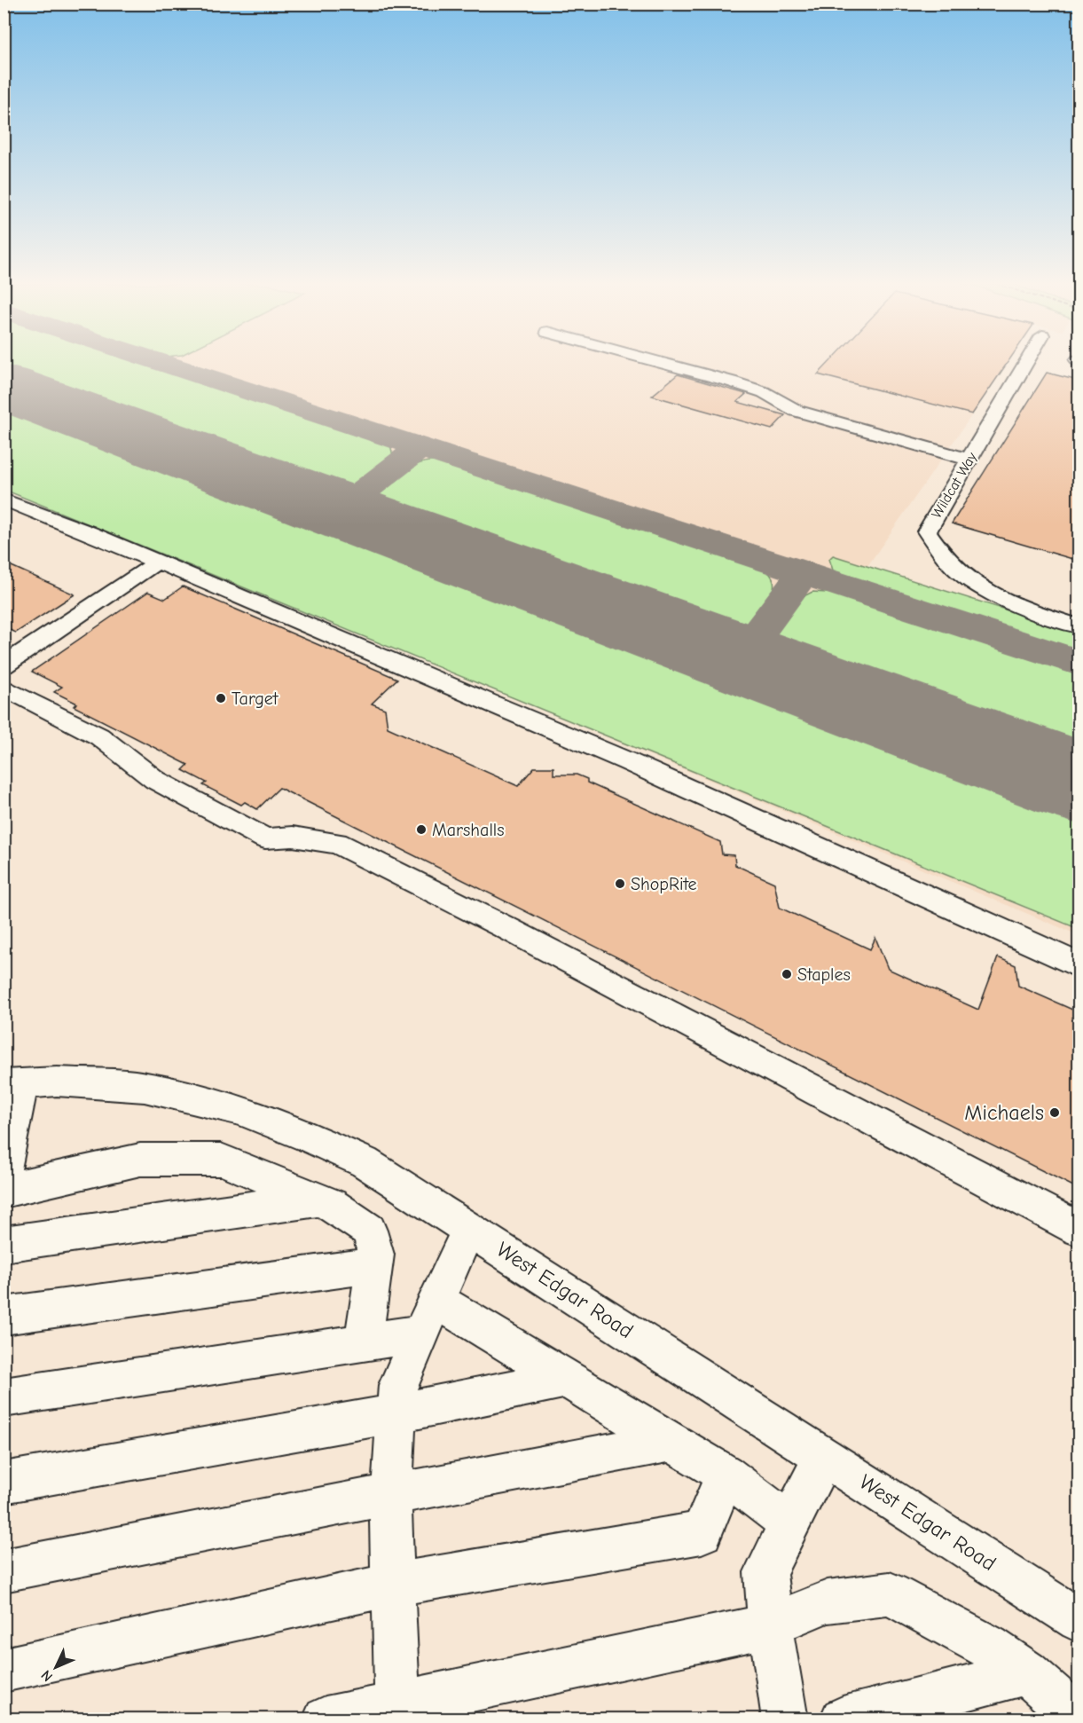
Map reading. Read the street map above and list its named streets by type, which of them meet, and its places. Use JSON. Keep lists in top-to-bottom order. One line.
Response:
{"streets":{"lane":["Wildcat Way","West Edgar Road"]},"places":["Target","Marshalls","ShopRite","Staples","Michaels"],"north":"bottom left"}
